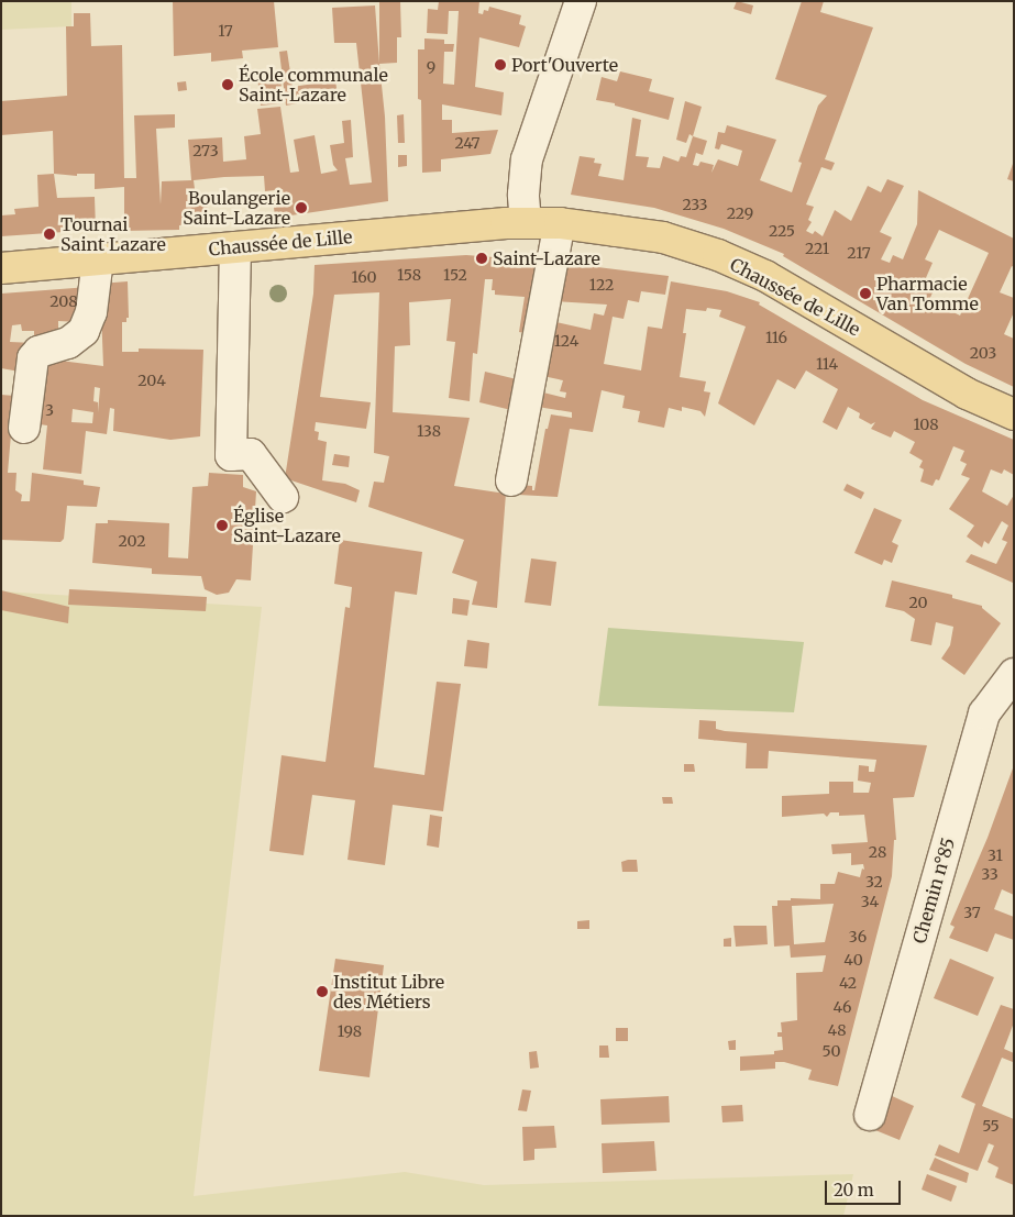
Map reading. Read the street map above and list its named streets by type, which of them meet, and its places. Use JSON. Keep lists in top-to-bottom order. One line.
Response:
{"streets":{"main road":["Chaussée de Lille"],"street":["Chemin n°85"]},"places":["Port'Ouverte","École communale Saint-Lazare","Boulangerie Saint-Lazare","Tournai Saint Lazare","Saint-Lazare","Pharmacie Van Tomme","Église Saint-Lazare","Institut Libre des Métiers"],"house_numbers":["17","9","247","273","233","229","225","221","217","158","152","160","122","208","116","124","203","114","204","3","108","138","202","20","28","31","33","32","34","37","36","40","42","46","48","198","50","55"],"scale_bar":"20 m"}
